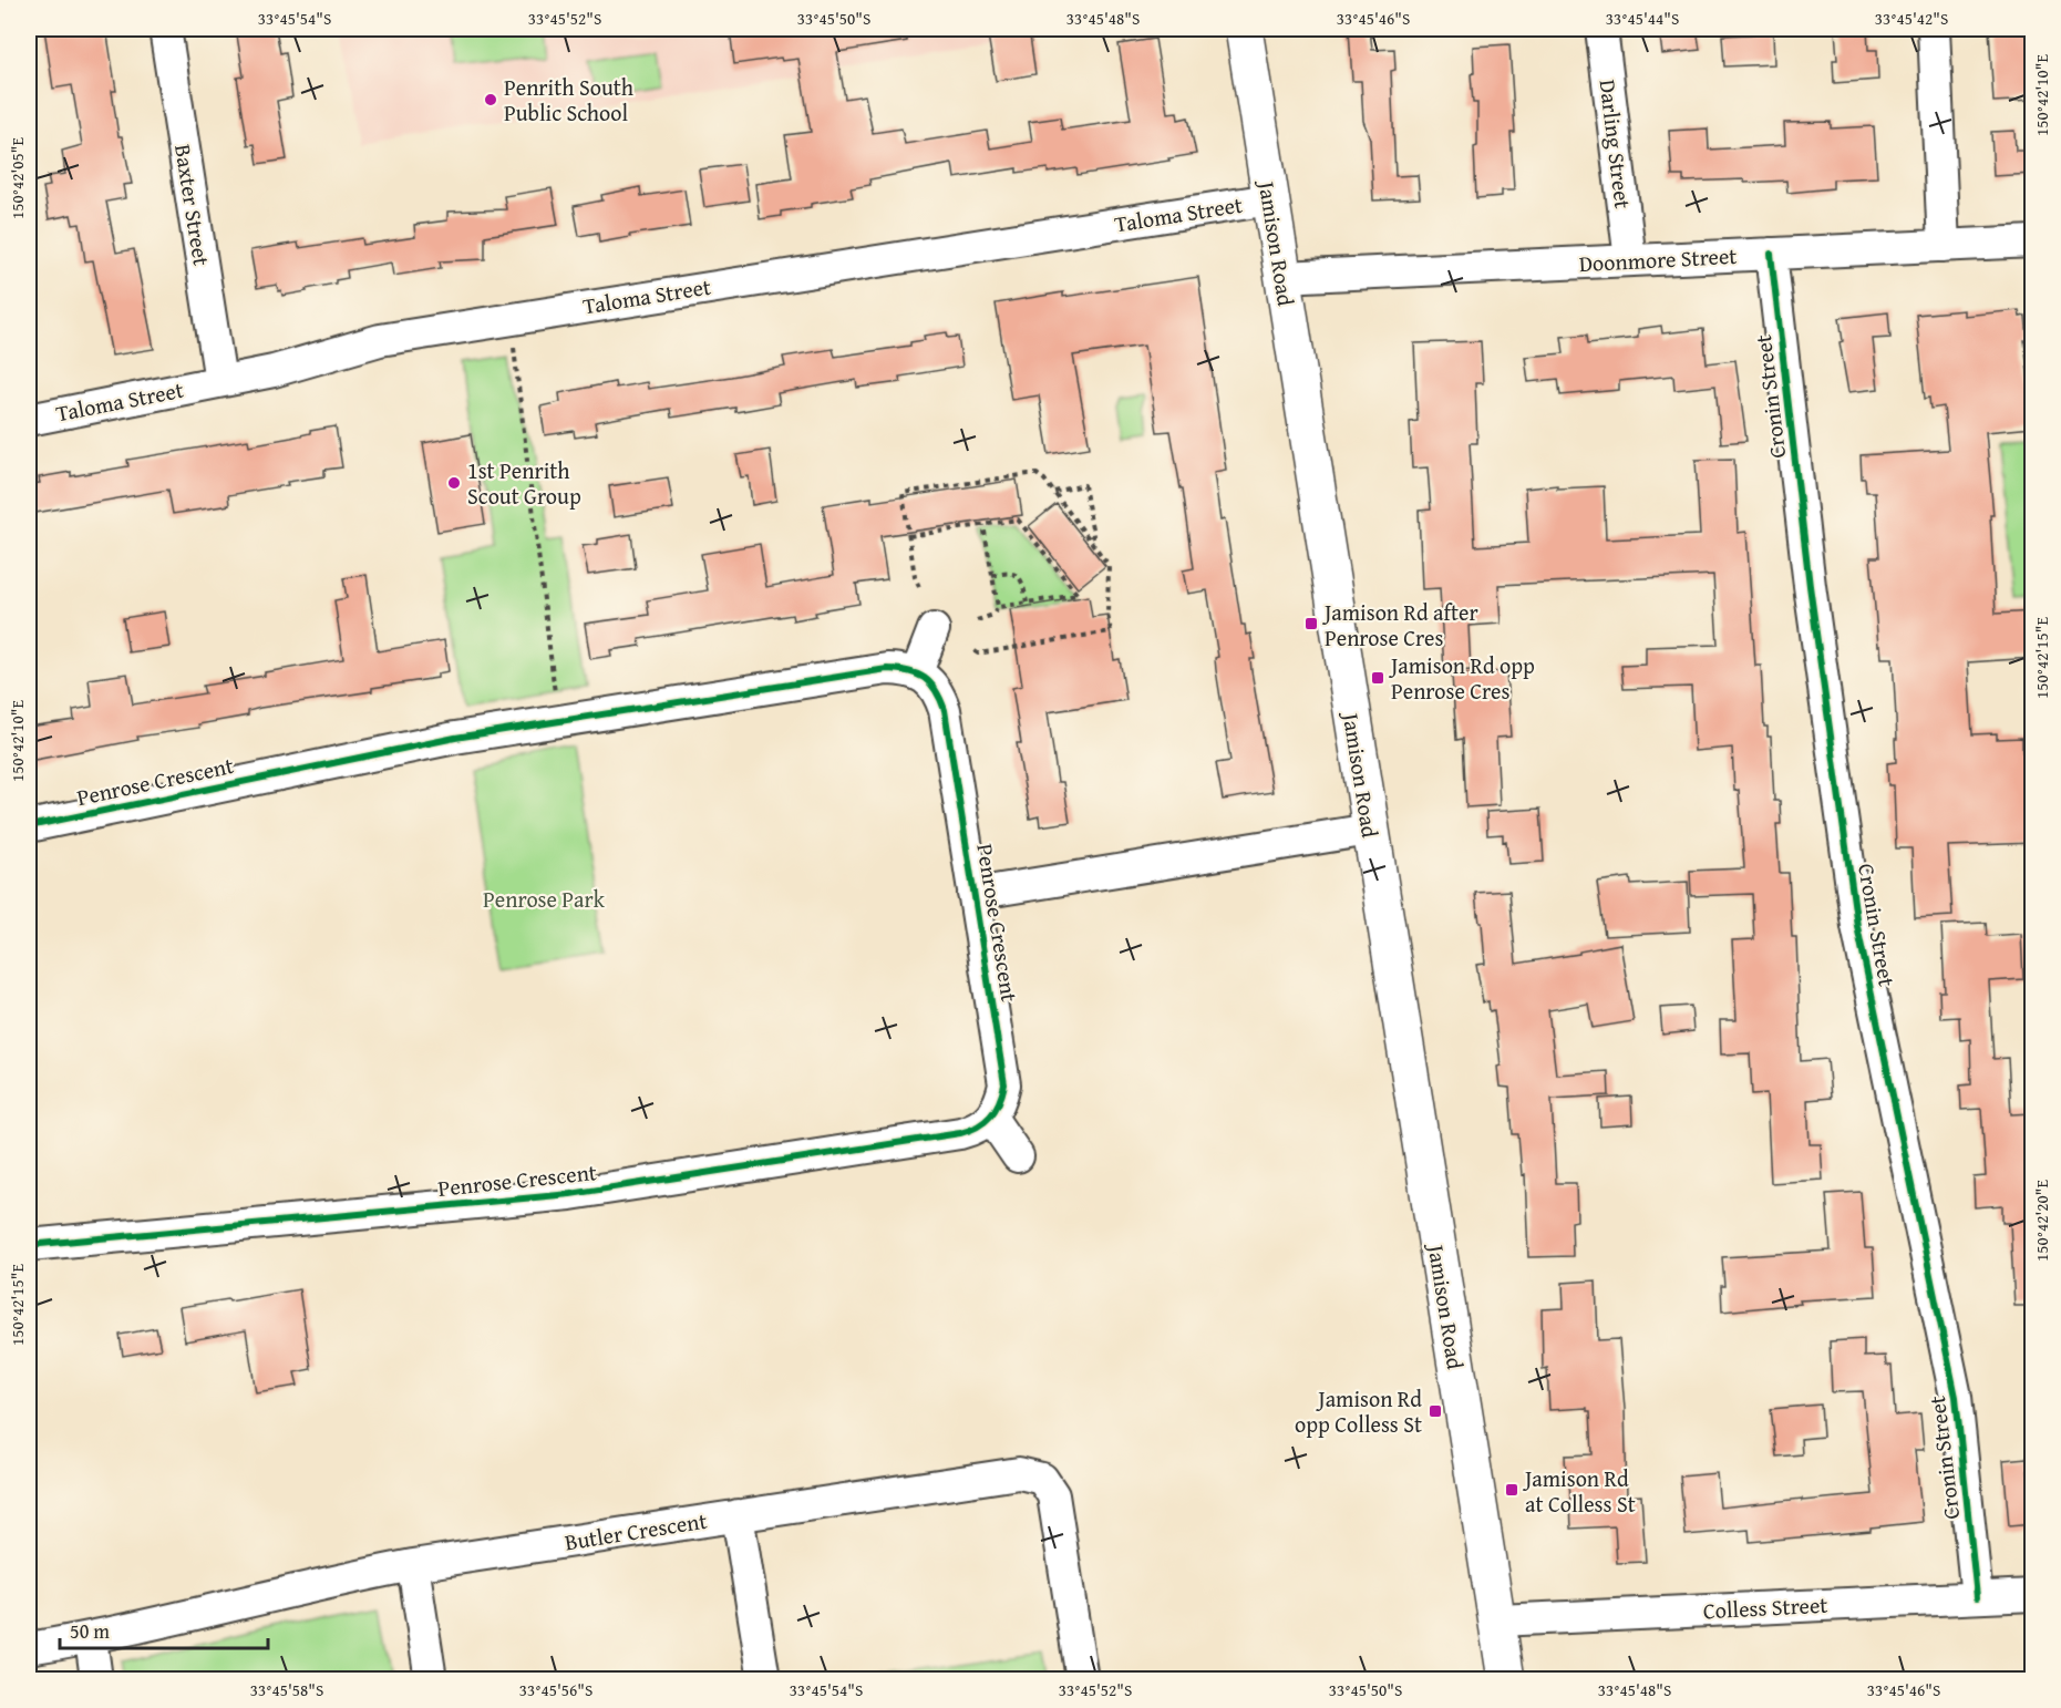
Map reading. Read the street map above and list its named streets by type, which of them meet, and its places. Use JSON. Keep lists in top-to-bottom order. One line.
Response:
{"streets":{"main road":["Jamison Road"],"street":["Darling Street","Baxter Street","Taloma Street","Doonmore Street","Cronin Street","Penrose Crescent","Butler Crescent","Colless Street"]},"crossings":[["Darling Street","Doonmore Street"],["Baxter Street","Taloma Street"],["Taloma Street","Jamison Road"],["Jamison Road","Doonmore Street"],["Jamison Road","Penrose Crescent"],["Jamison Road","Colless Street"],["Doonmore Street","Cronin Street"],["Cronin Street","Colless Street"]],"parks":["Penrose Park"],"places":{"other":["Penrith South Public School","1st Penrith Scout Group"],"transit":["Jamison Rd after Penrose Cres","Jamison Rd opp Penrose Cres","Jamison Rd opp Colless St","Jamison Rd at Colless St"]},"scale_bar":"50 m","coordinates":["33°45'54\"S","33°45'52\"S","33°45'50\"S","33°45'48\"S","33°45'46\"S","33°45'44\"S","33°45'42\"S","150°42'10\"E","150°42'05\"E","150°42'15\"E","150°42'20\"E","33°45'58\"S","33°45'56\"S"]}
